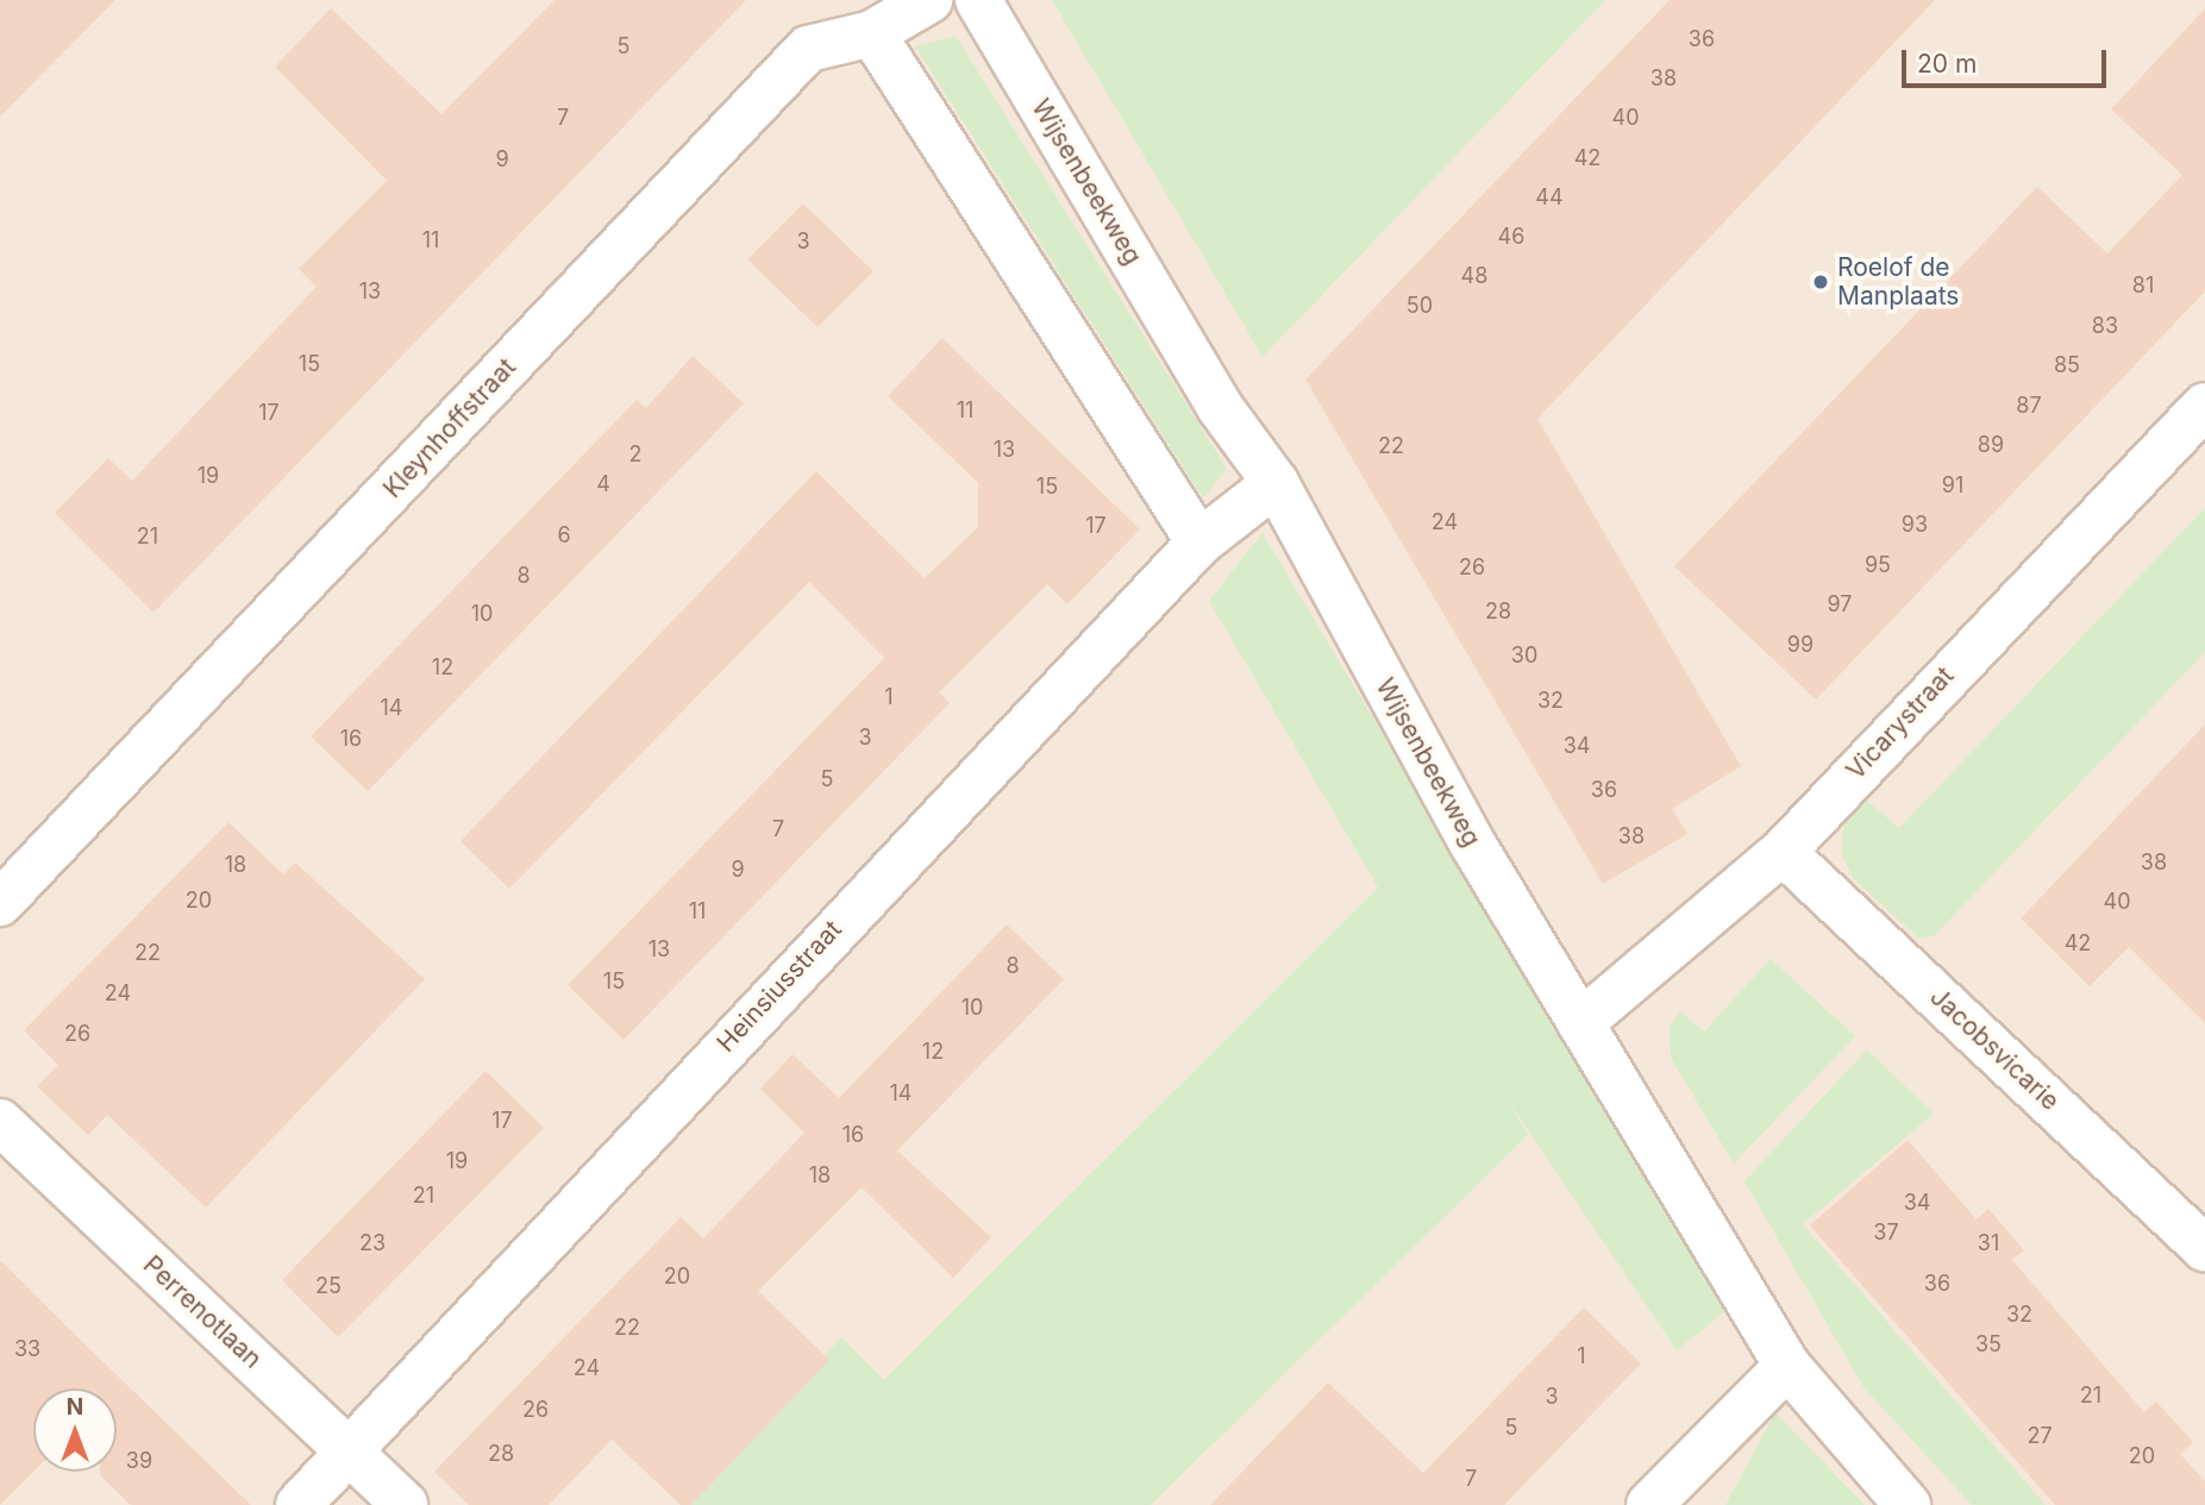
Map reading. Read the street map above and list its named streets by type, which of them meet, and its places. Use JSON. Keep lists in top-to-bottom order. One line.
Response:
{"streets":{"street":["Wijsenbeekweg","Kleynhoffstraat","Vicarystraat","Heinsiusstraat","Jacobsvicarie","Perrenotlaan"]},"crossings":[["Wijsenbeekweg","Vicarystraat"],["Wijsenbeekweg","Heinsiusstraat"],["Vicarystraat","Jacobsvicarie"],["Heinsiusstraat","Perrenotlaan"]],"places":["Roelof de Manplaats"],"house_numbers":["36","5","38","7","40","42","9","44","46","11","3","48","81","13","50","83","15","85","87","11","17","89","22","13","2","19","4","91","15","24","93","17","6","21","95","26","8","97","28","10","99","30","12","1","32","14","3","16","34","5","36","7","38","38","18","9","20","40","11","42","13","22","8","15","24","10","26","12","14","17","16","19","18","21","34","37","23","31","20","36","25","32","22","35","33","1","24","21","3","26","5","27","28","20","39","7"],"scale_bar":"20 m","north":"top"}
